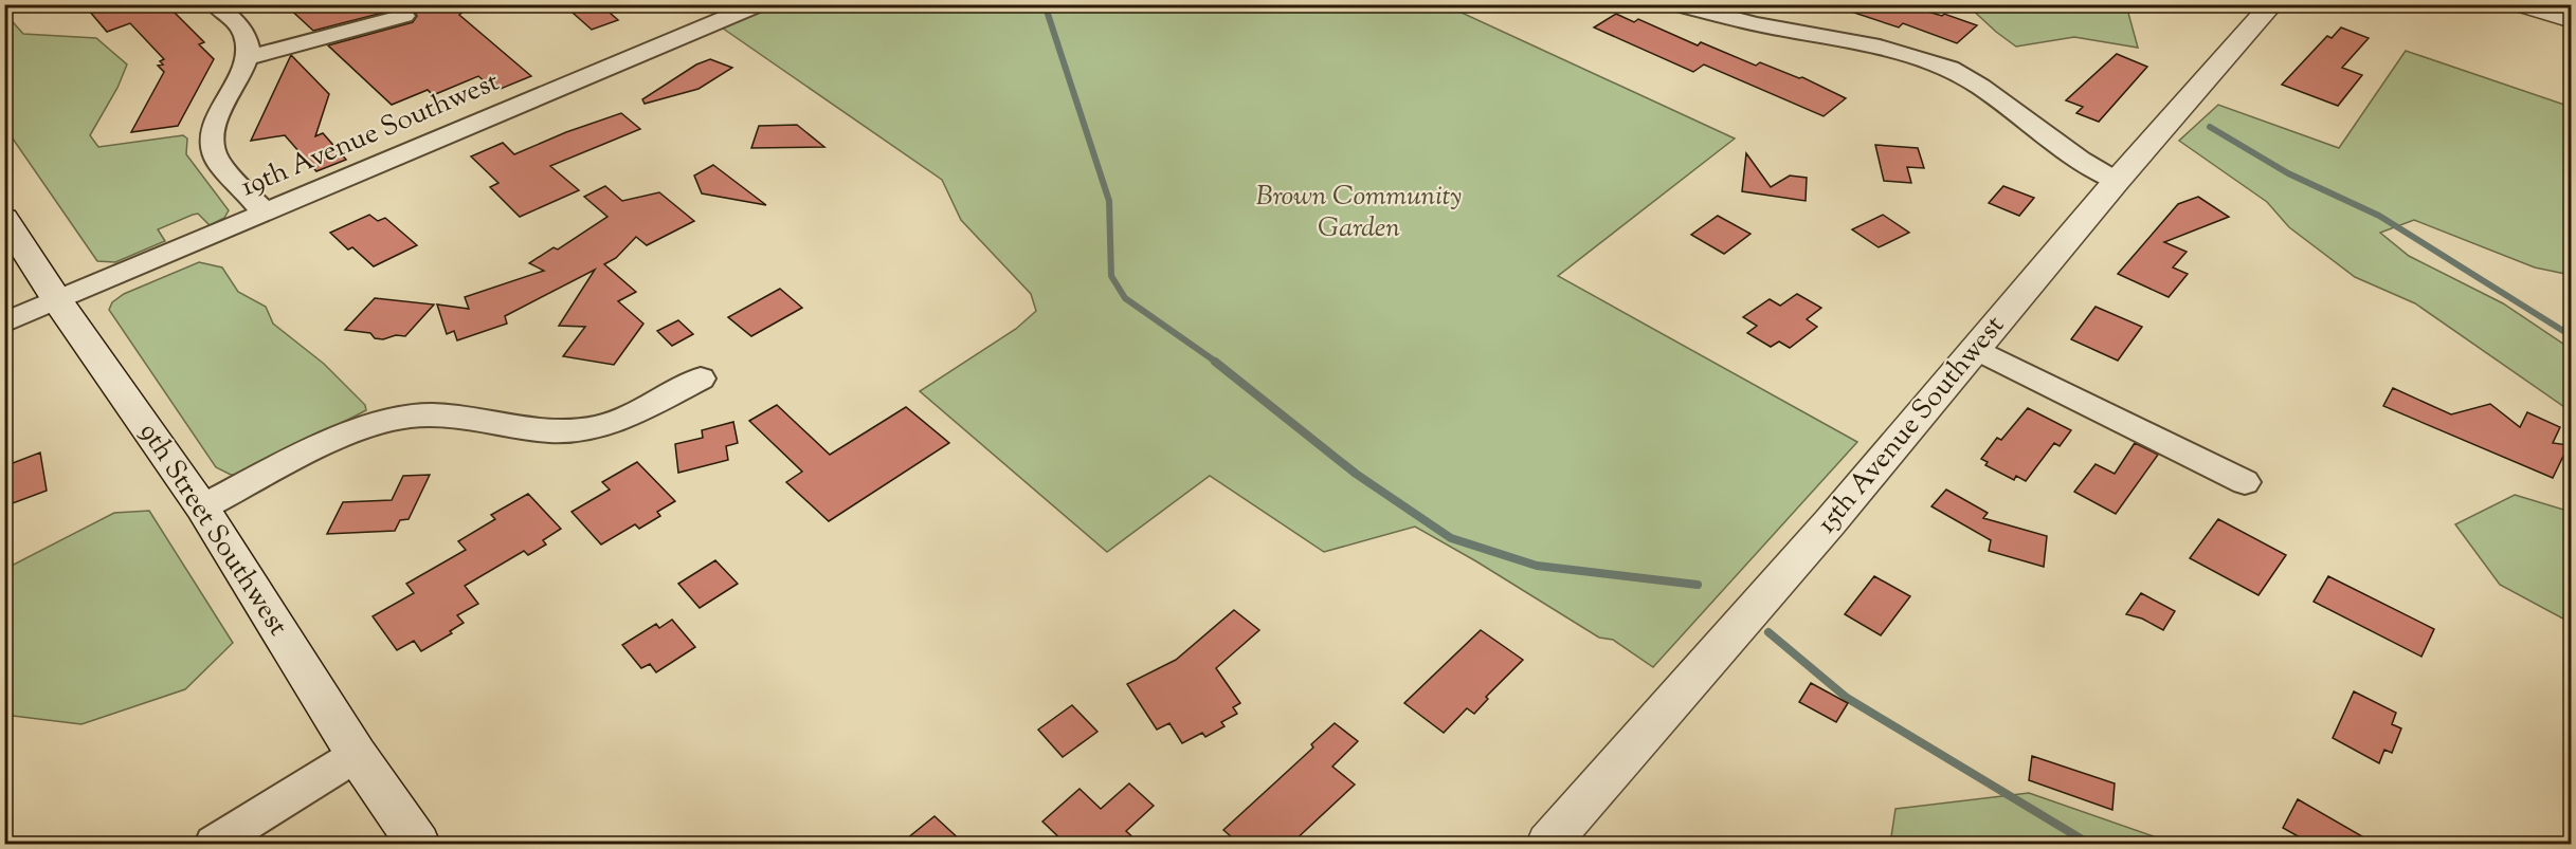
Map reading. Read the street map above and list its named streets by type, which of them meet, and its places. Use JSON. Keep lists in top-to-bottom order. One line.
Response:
{"streets":{"street":["19th Avenue Southwest","15th Avenue Southwest","9th Street Southwest"]},"crossings":[["19th Avenue Southwest","9th Street Southwest"]],"parks":["Brown Community Garden"]}
